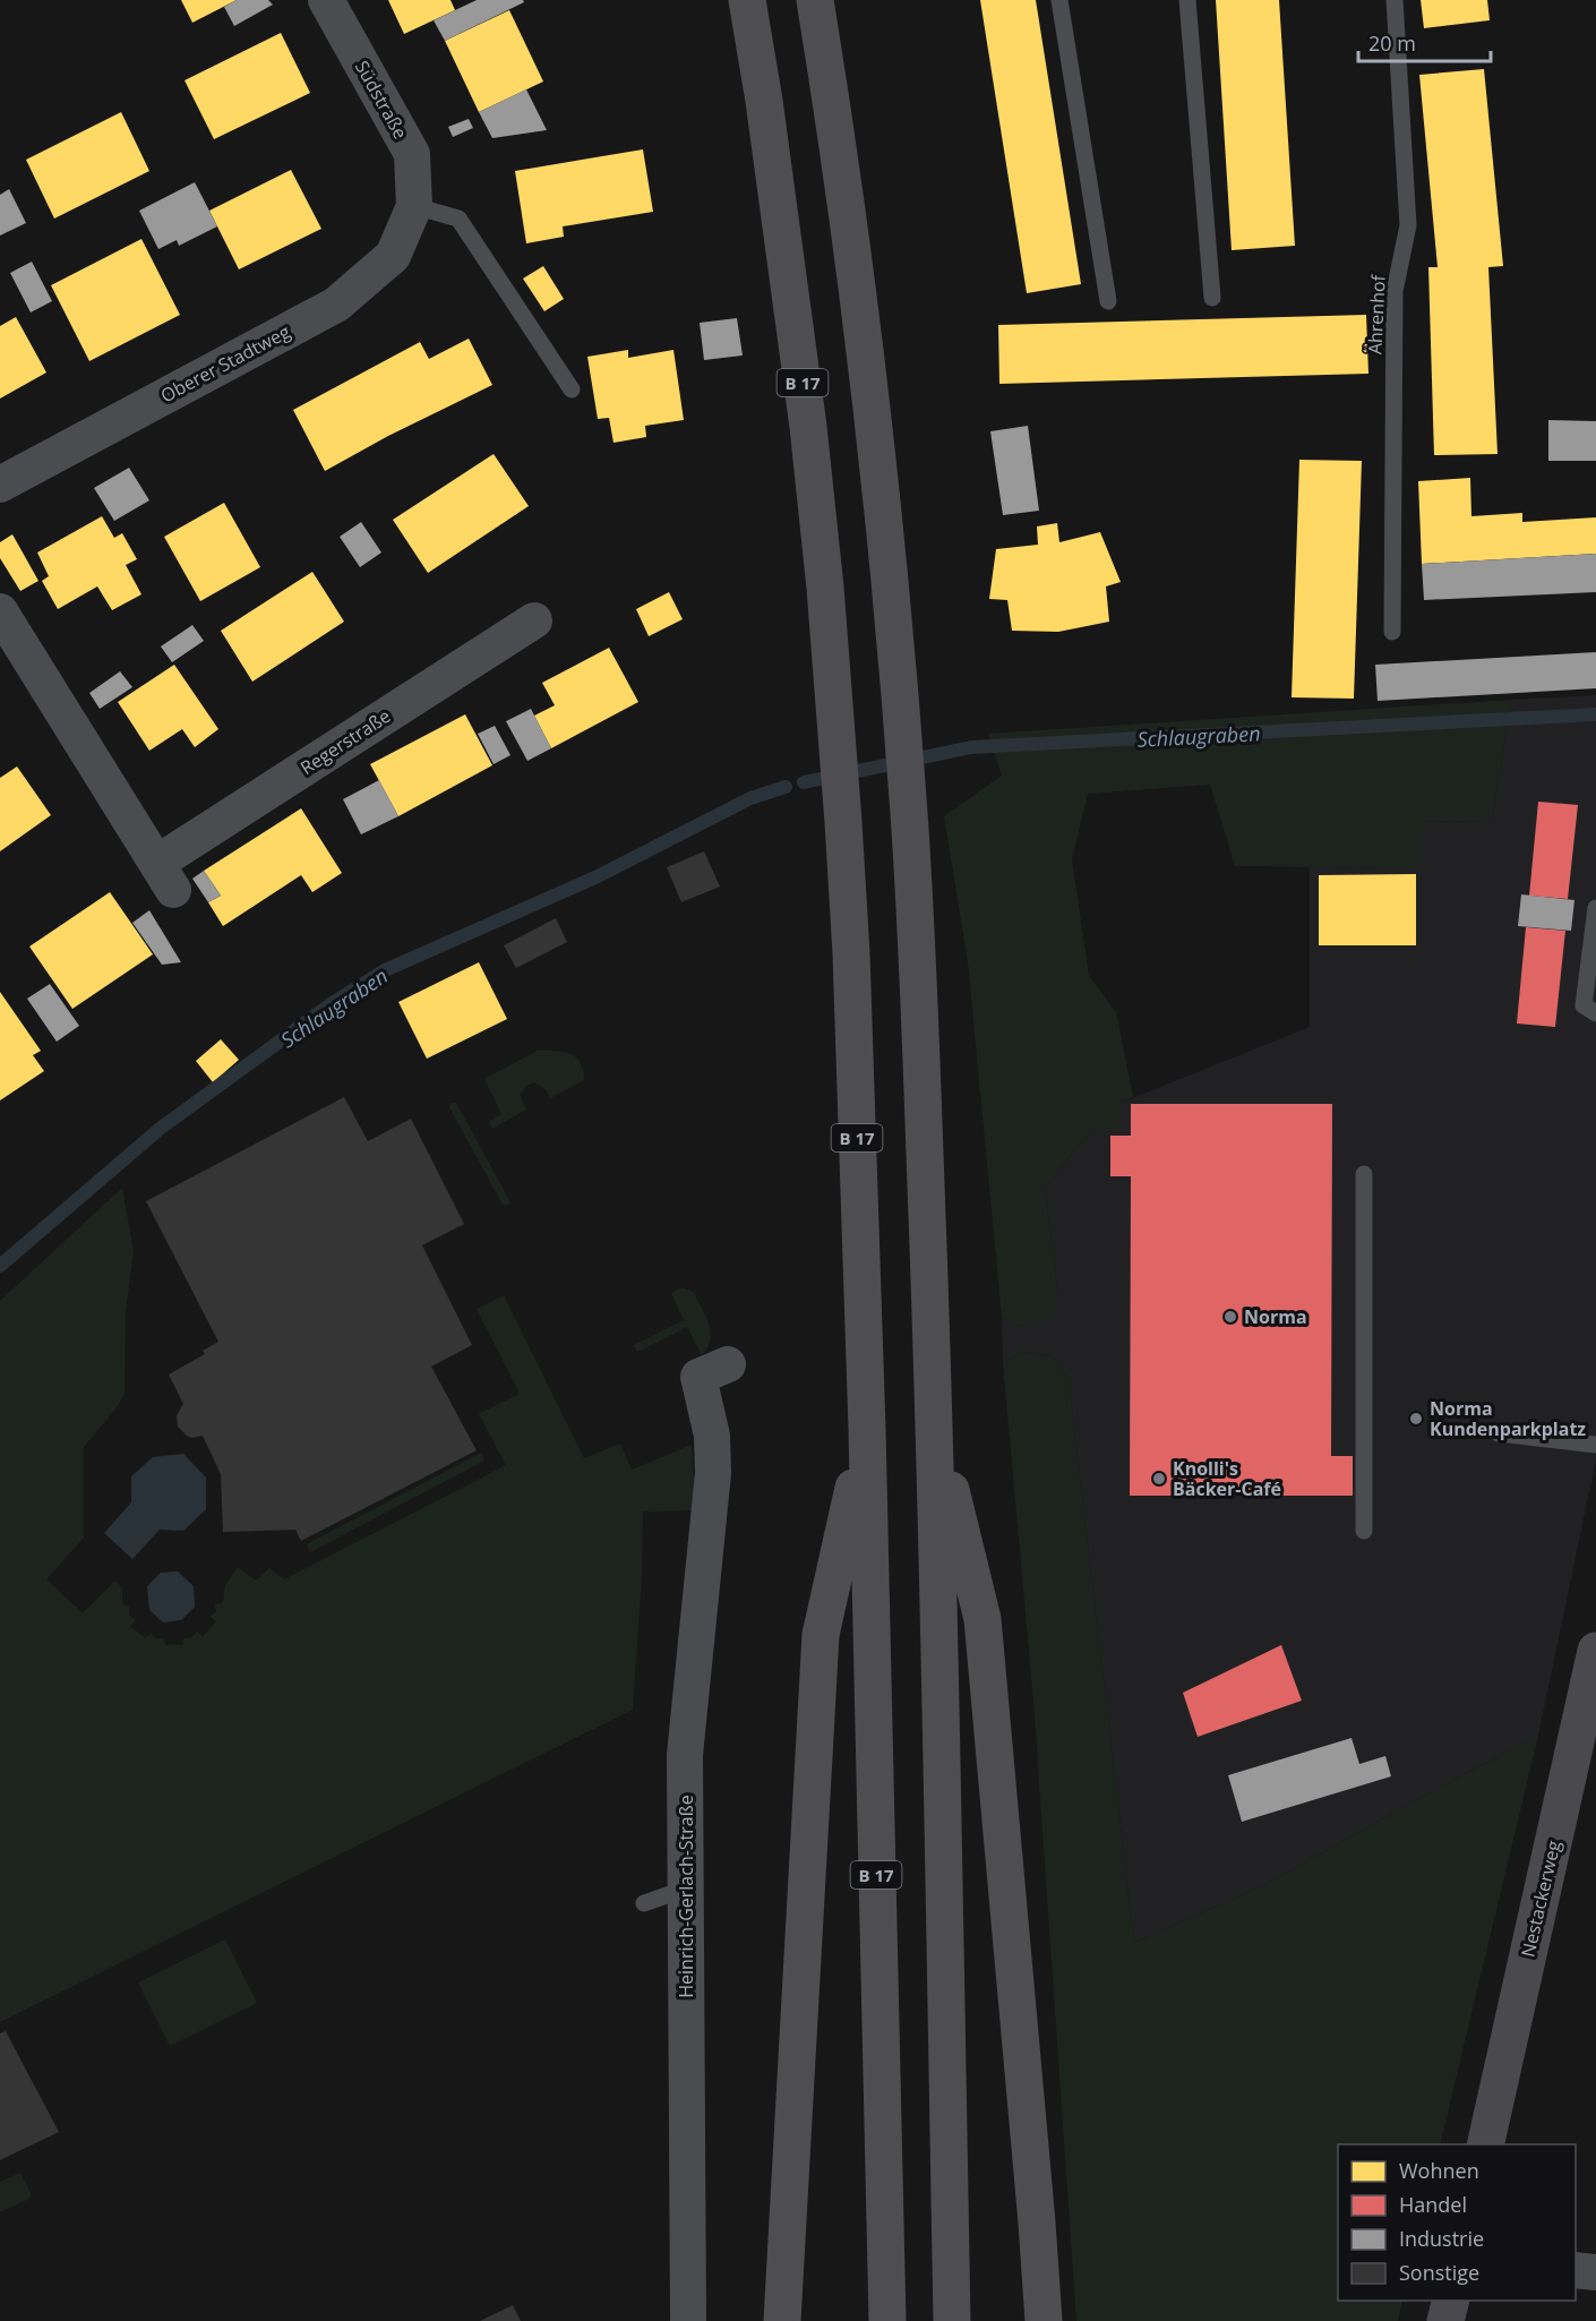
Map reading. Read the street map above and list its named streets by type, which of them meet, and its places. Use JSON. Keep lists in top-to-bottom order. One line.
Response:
{"streets":{"highway":["B 17"],"street":["Südstraße","Oberer Stadtweg","Regerstraße","Heinrich-Gerlach-Straße","Nestackerweg"],"lane":["Ährenhof"]},"crossings":[["Südstraße","Oberer Stadtweg"]],"water":["Schlaugraben"],"places":["Norma","Norma Kundenparkplatz","Knolli's Bäcker-Café"],"legend":["Wohnen","Handel","Industrie","Sonstige"],"scale_bar":"20 m"}
